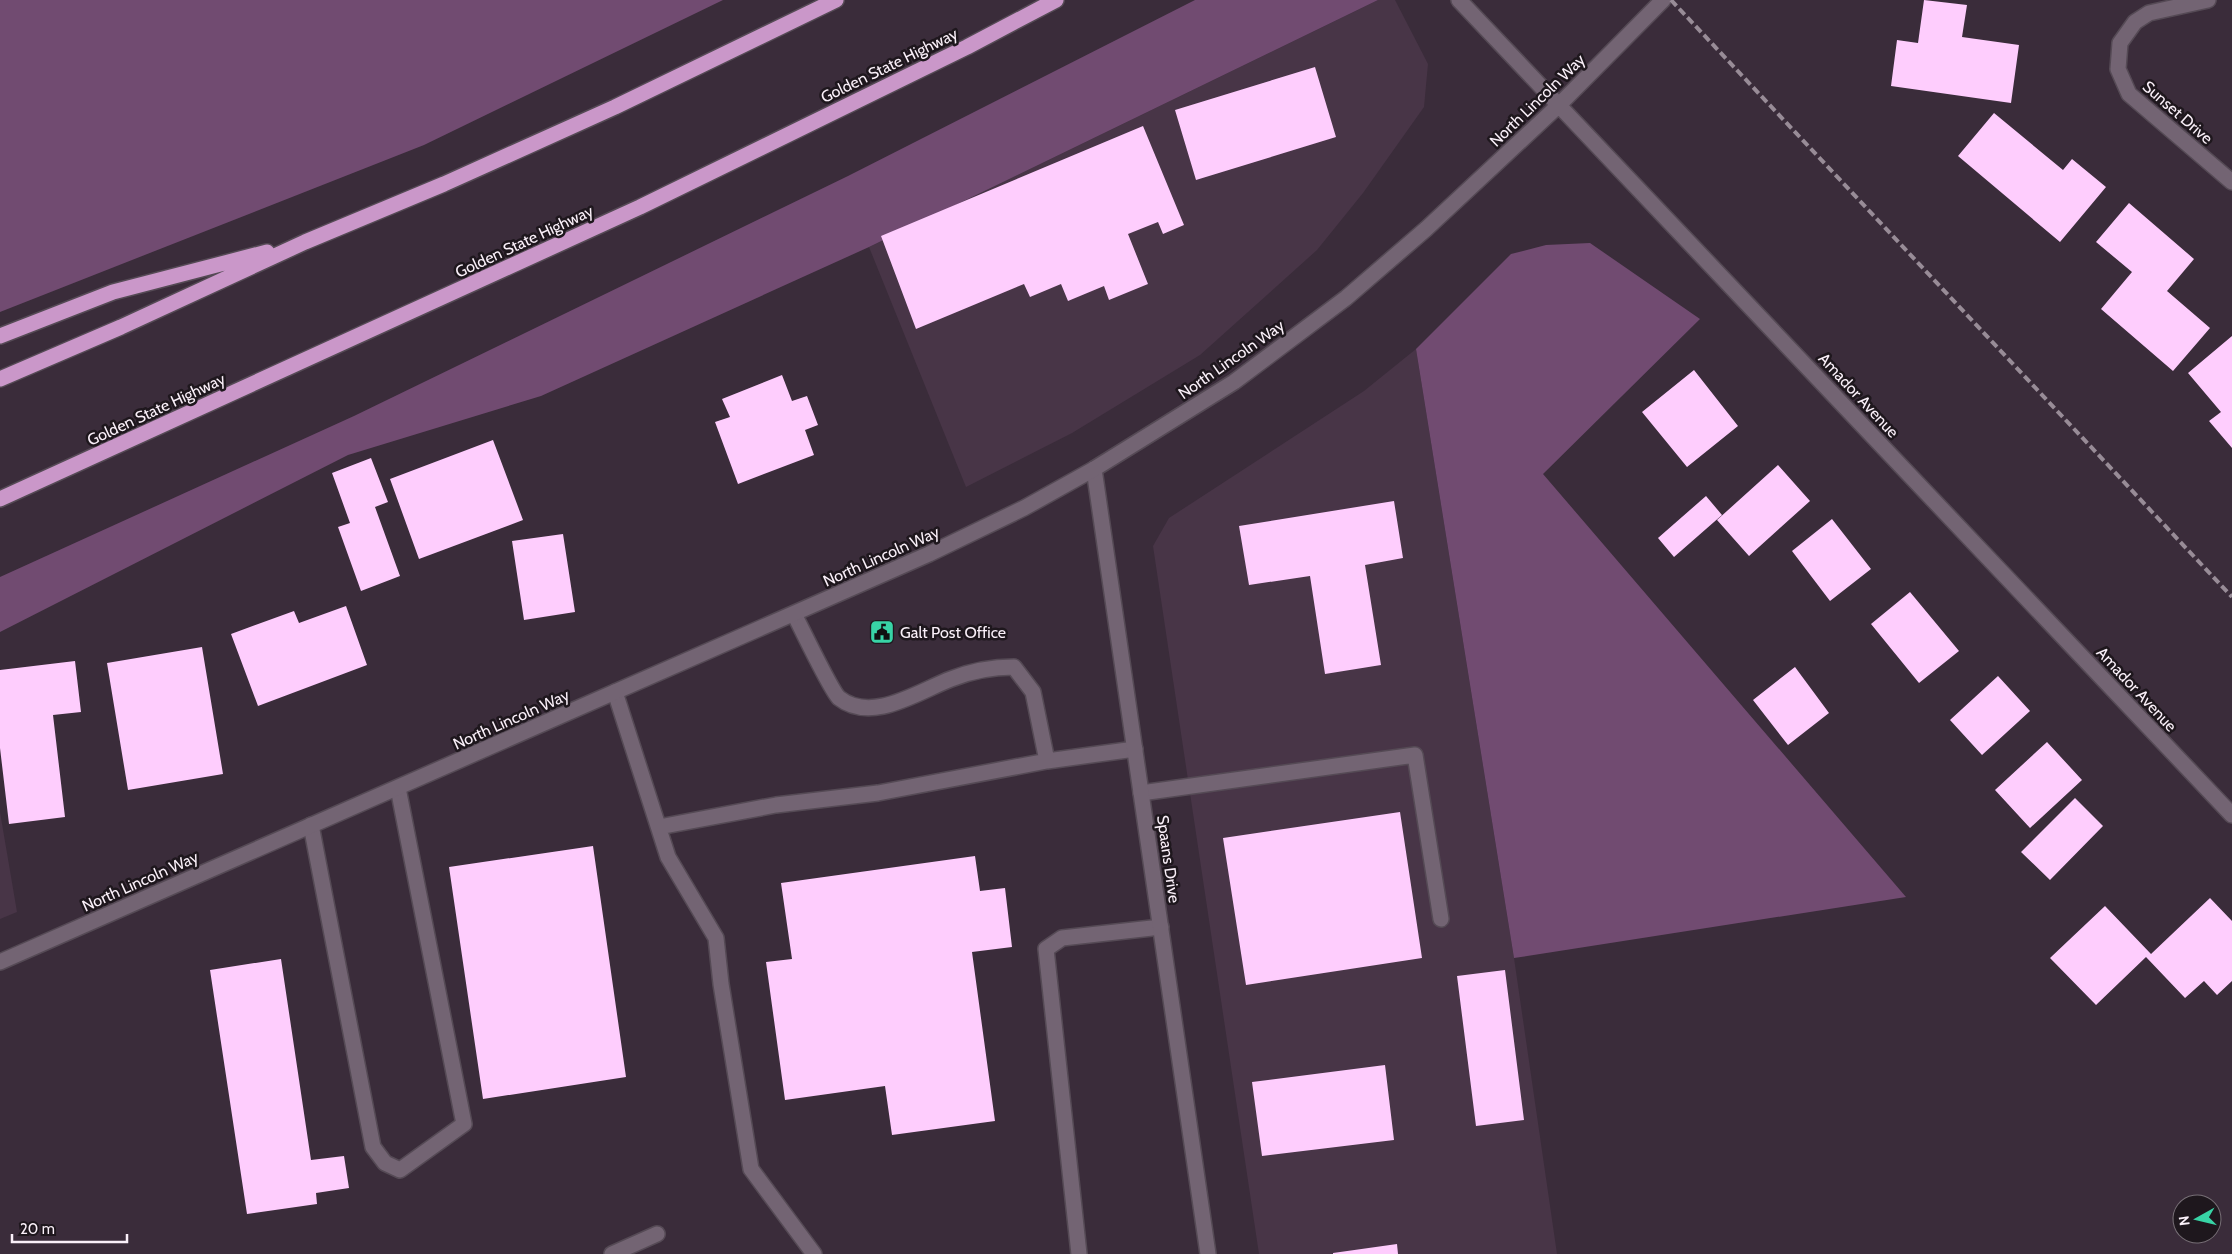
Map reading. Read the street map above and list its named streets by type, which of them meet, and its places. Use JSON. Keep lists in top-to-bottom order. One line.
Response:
{"streets":{"highway":["Golden State Highway"],"street":["North Lincoln Way","Sunset Drive","Amador Avenue","Spaans Drive"]},"crossings":[["North Lincoln Way","Amador Avenue"],["North Lincoln Way","Spaans Drive"]],"places":{"public building":["Galt Post Office"]},"scale_bar":"20 m","north":"left"}
